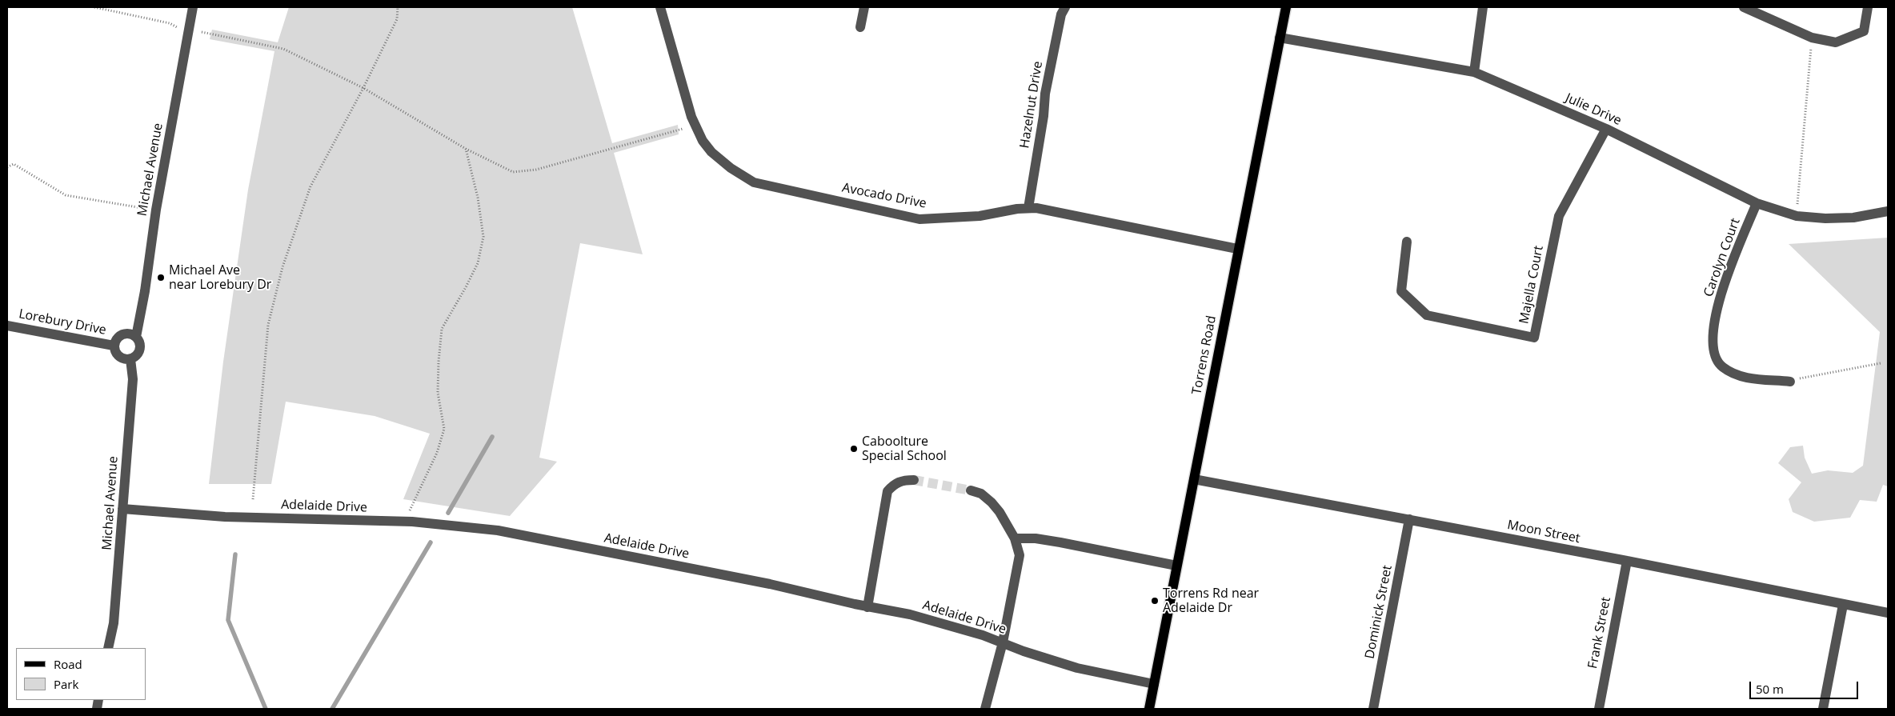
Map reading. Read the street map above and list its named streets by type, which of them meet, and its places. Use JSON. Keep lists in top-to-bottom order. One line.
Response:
{"streets":{"main road":["Torrens Road"],"street":["Hazelnut Drive","Julie Drive","Michael Avenue","Avocado Drive","Carolyn Court","Majella Court","Lorebury Drive","Adelaide Drive","Moon Street","Dominick Street","Frank Street"]},"crossings":[["Hazelnut Drive","Avocado Drive"],["Julie Drive","Carolyn Court"],["Julie Drive","Majella Court"],["Julie Drive","Torrens Road"],["Michael Avenue","Lorebury Drive"],["Michael Avenue","Adelaide Drive"],["Avocado Drive","Torrens Road"],["Torrens Road","Adelaide Drive"],["Torrens Road","Moon Street"],["Moon Street","Dominick Street"],["Moon Street","Frank Street"]],"places":["Michael Ave near Lorebury Dr","Caboolture Special School","Torrens Rd near Adelaide Dr"],"legend":["Road","Park"],"scale_bar":"50 m"}
